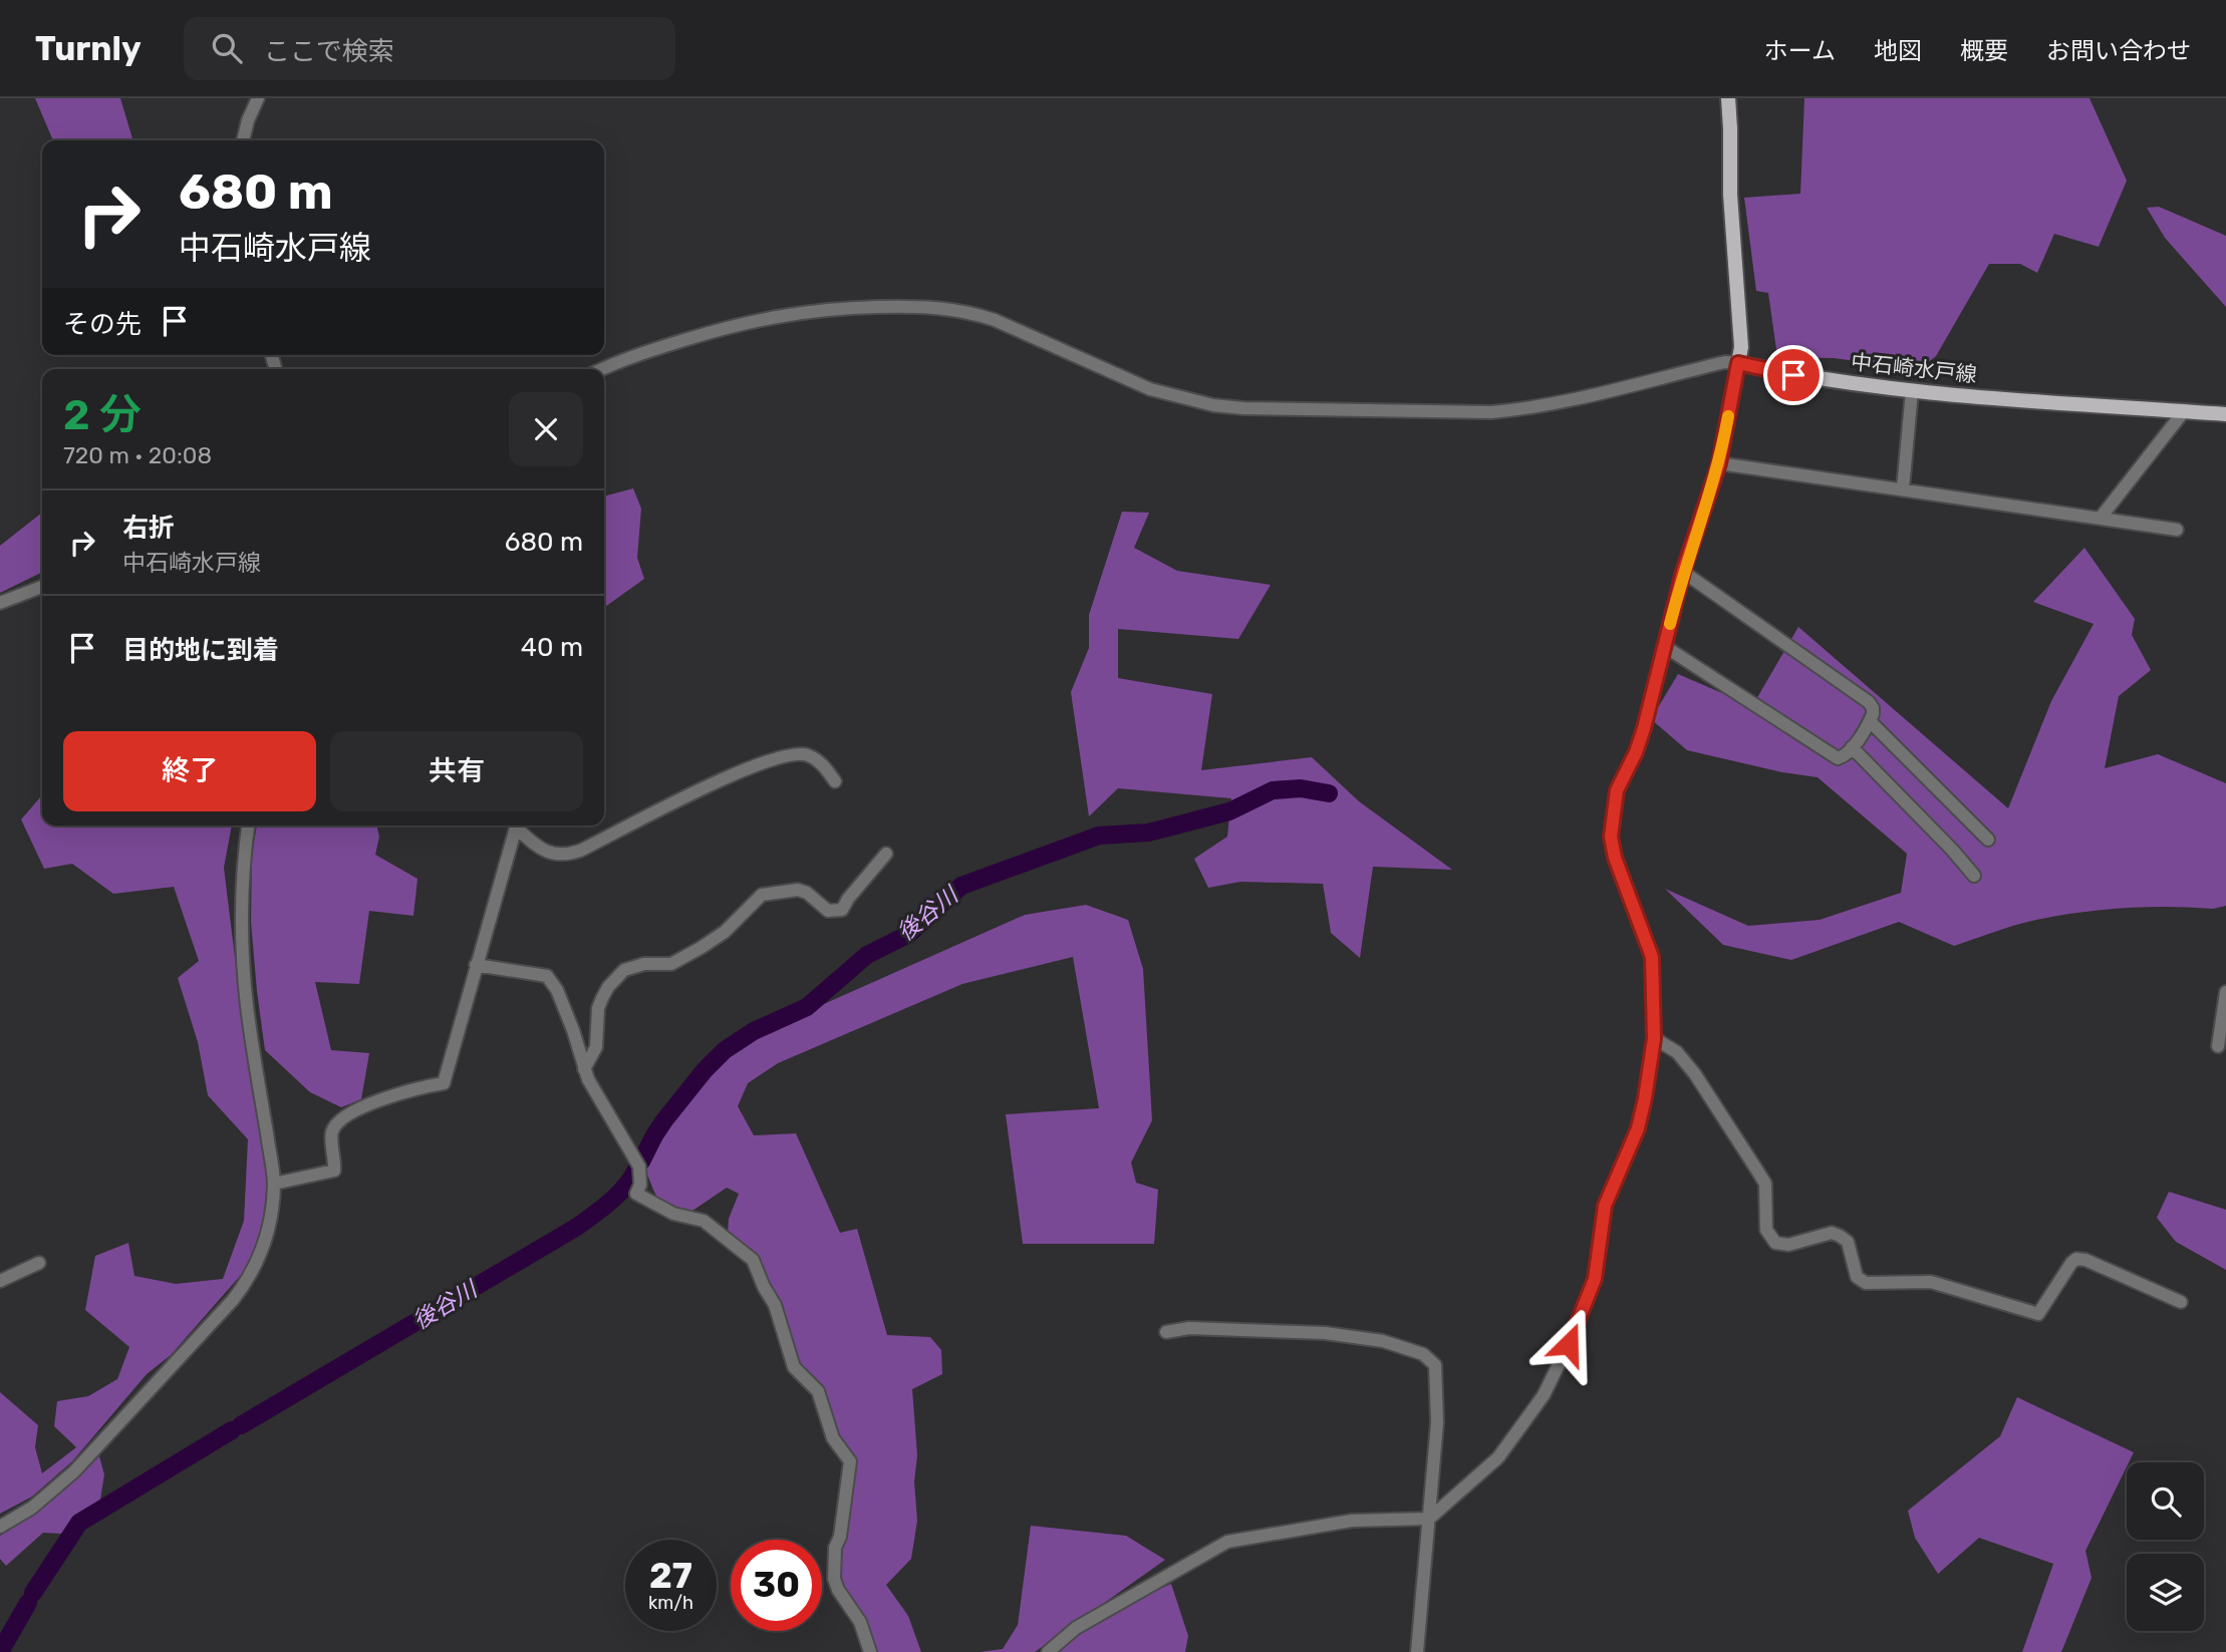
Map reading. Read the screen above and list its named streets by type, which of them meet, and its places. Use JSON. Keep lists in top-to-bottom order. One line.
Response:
{"streets":{"main road":["中石崎水戸線"]},"water":["後谷川"],"page":{"header":"Turnly","search":"ここで検索","nav":["ホーム","地図","概要","お問い合わせ"],"turn":["680 m","中石崎水戸線"],"then":"その先","heading":["2 分","720 m · 20:08"],"list":[{"name":"右折","note":"中石崎水戸線","value":"680 m"},{"name":"目的地に到着","value":"40 m"}],"buttons":["終了","共有"],"speed":"27 km/h","limit":"30"}}
